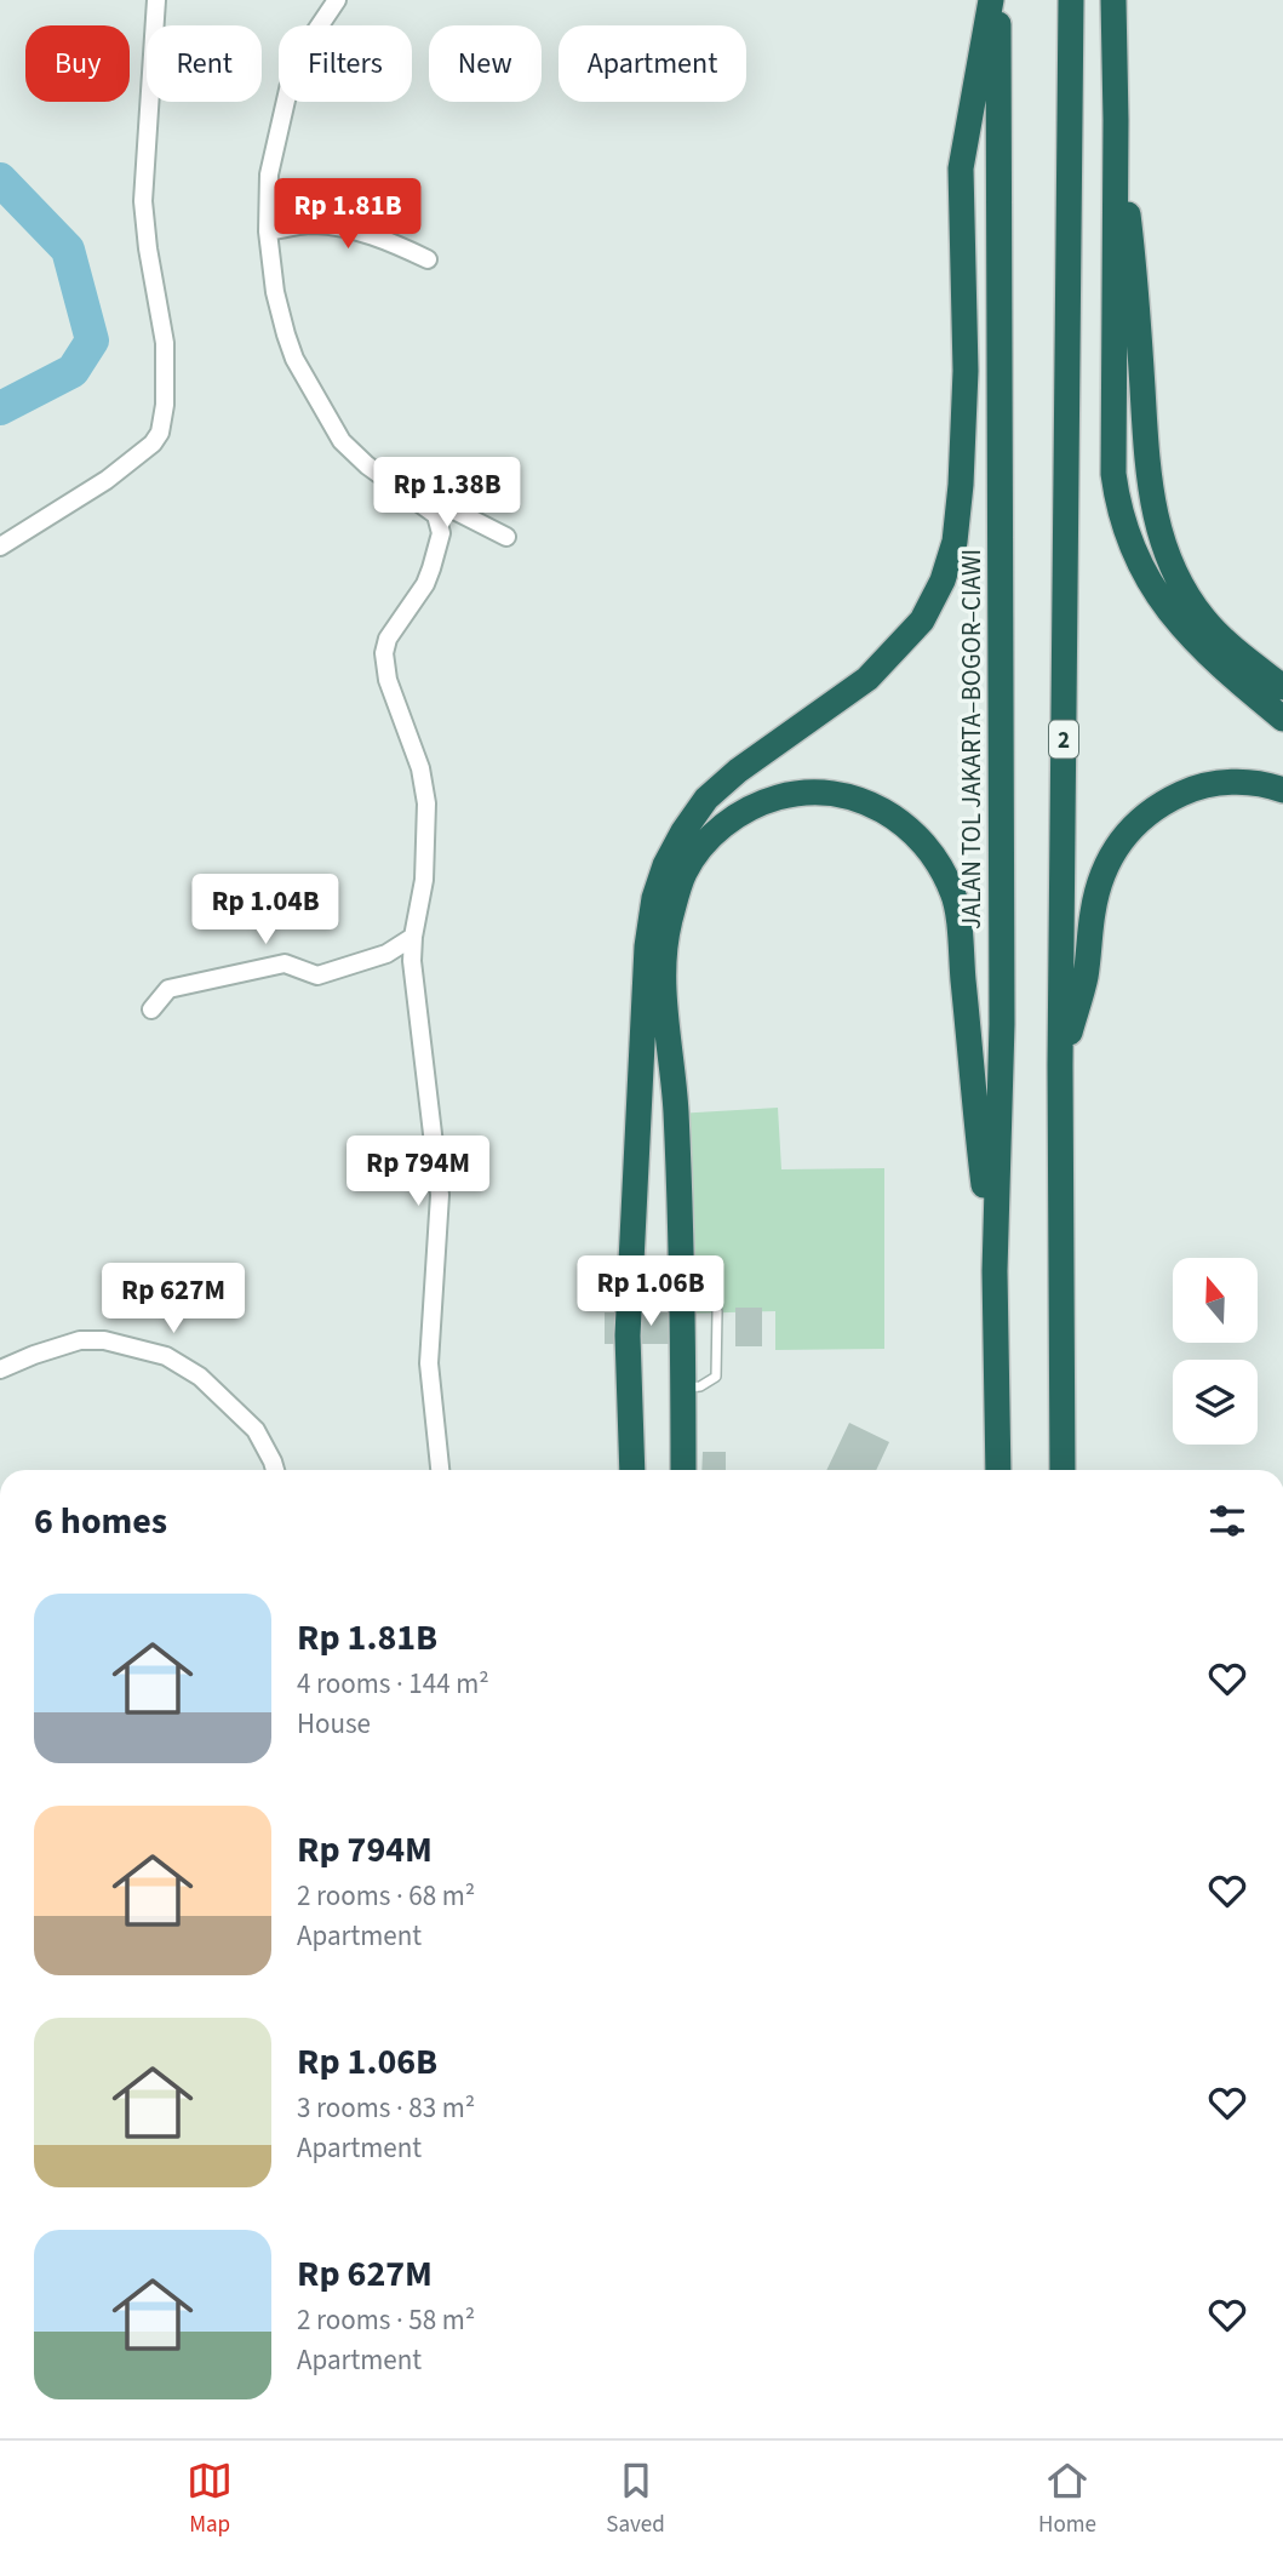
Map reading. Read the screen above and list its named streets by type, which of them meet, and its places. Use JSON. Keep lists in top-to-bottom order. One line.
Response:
{"streets":{"highway":["JALAN TOL JAKARTA–BOGOR–CIAWI","2"]},"north":"top","page":{"chip":["Buy","Rent","Filters","New","Apartment"],"price":["Rp 1.81B","Rp 1.38B","Rp 1.04B","Rp 794M","Rp 1.06B","Rp 627M"],"heading":"6 homes","list":[{"name":"Rp 1.81B","note":"4 rooms · 144 m² · House"},{"name":"Rp 794M","note":"2 rooms · 68 m² · Apartment"},{"name":"Rp 1.06B","note":"3 rooms · 83 m² · Apartment"},{"name":"Rp 627M","note":"2 rooms · 58 m² · Apartment"}],"tabs":["Map","Saved","Home"]}}
